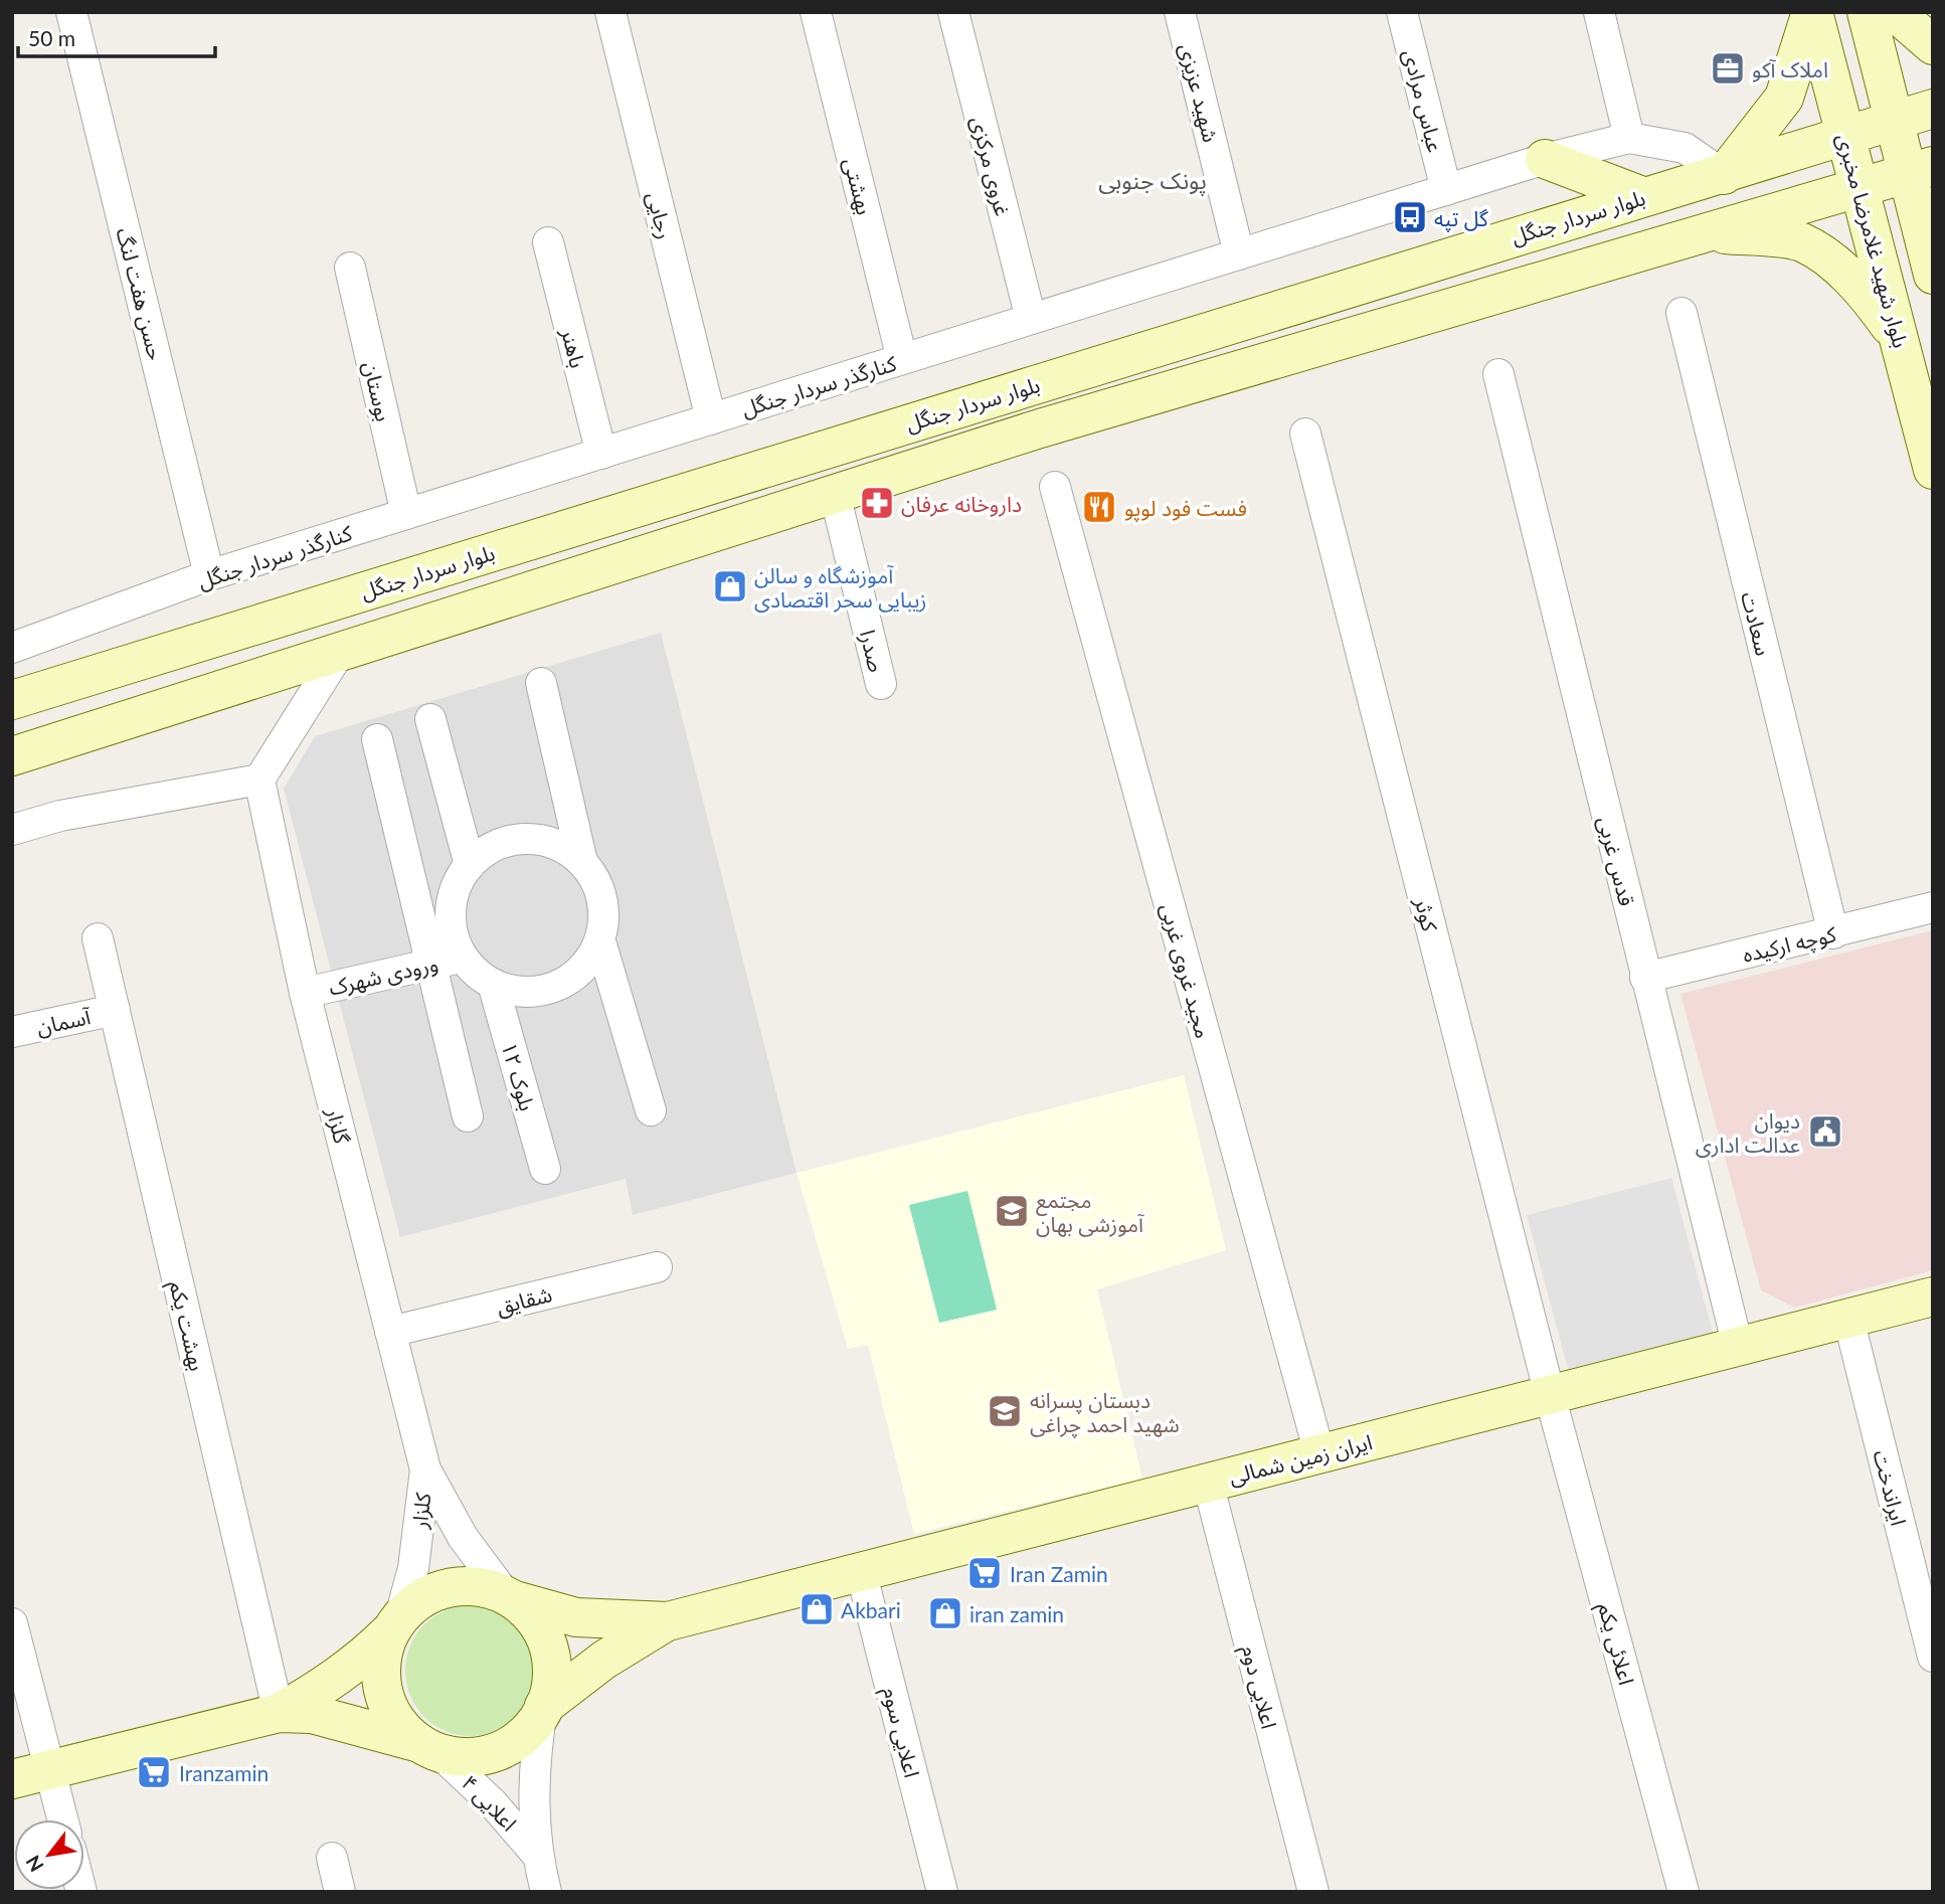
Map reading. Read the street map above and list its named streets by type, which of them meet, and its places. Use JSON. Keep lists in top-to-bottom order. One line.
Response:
{"streets":{"main road":["بلوار سردار جنگل","بلوار شهید غلامرضا مخبری","ایران زمین شمالی"],"street":["شهید عزیزی","عباس مرادی","غروی مرکزی","بهشتی","رجایی","حسن هفت لنگ","باهنر","کنارگذر سردار جنگل","بوستان","سعادت","صدرا","قدس غربی","کوثر","کوچه ارکیده","مجید غروی غربی","ورودی شهرک","آسمان","بلوک ۱۲","گلزار","شقایق","بهشت یکم","ایراندخت","کلزار","اعلائی یکم","اعلایی دوم","اعلایی سوم","اعلایی ۴"]},"crossings":[["شهید عزیزی","کنارگذر سردار جنگل"],["عباس مرادی","کنارگذر سردار جنگل"],["غروی مرکزی","کنارگذر سردار جنگل"],["بهشتی","کنارگذر سردار جنگل"],["رجایی","کنارگذر سردار جنگل"],["بلوار سردار جنگل","بلوار شهید غلامرضا مخبری"],["بلوار سردار جنگل","صدرا"],["حسن هفت لنگ","کنارگذر سردار جنگل"],["باهنر","کنارگذر سردار جنگل"],["کنارگذر سردار جنگل","بوستان"],["سعادت","کوچه ارکیده"],["قدس غربی","کوچه ارکیده"],["قدس غربی","ایران زمین شمالی"],["کوثر","ایران زمین شمالی"],["کوثر","اعلائی یکم"],["مجید غروی غربی","ایران زمین شمالی"],["ورودی شهرک","بلوک ۱۲"],["ورودی شهرک","گلزار"],["آسمان","بهشت یکم"],["گلزار","شقایق"],["گلزار","کلزار"],["ایران زمین شمالی","ایراندخت"],["ایران زمین شمالی","کلزار"],["ایران زمین شمالی","اعلائی یکم"],["ایران زمین شمالی","اعلایی دوم"],["ایران زمین شمالی","اعلایی سوم"],["ایران زمین شمالی","اعلایی ۴"],["کلزار","اعلایی ۴"]],"districts":["پونک جنوبی"],"places":{"office":["املاک آکو"],"bus stop":["گل تپه"],"pharmacy":["داروخانه عرفان"],"restaurant":["فست فود لوپو"],"shop":["آموزشگاه و سالن زیبایی سحر اقتصادی","Akbari","iran zamin"],"public building":["دیوان عدالت اداری"],"school or university":["مجتمع آموزشی بهان","دبستان پسرانه شهید احمد چراغی"],"supermarket":["Iran Zamin","Iranzamin"]},"scale_bar":"50 m","north":"bottom left"}
